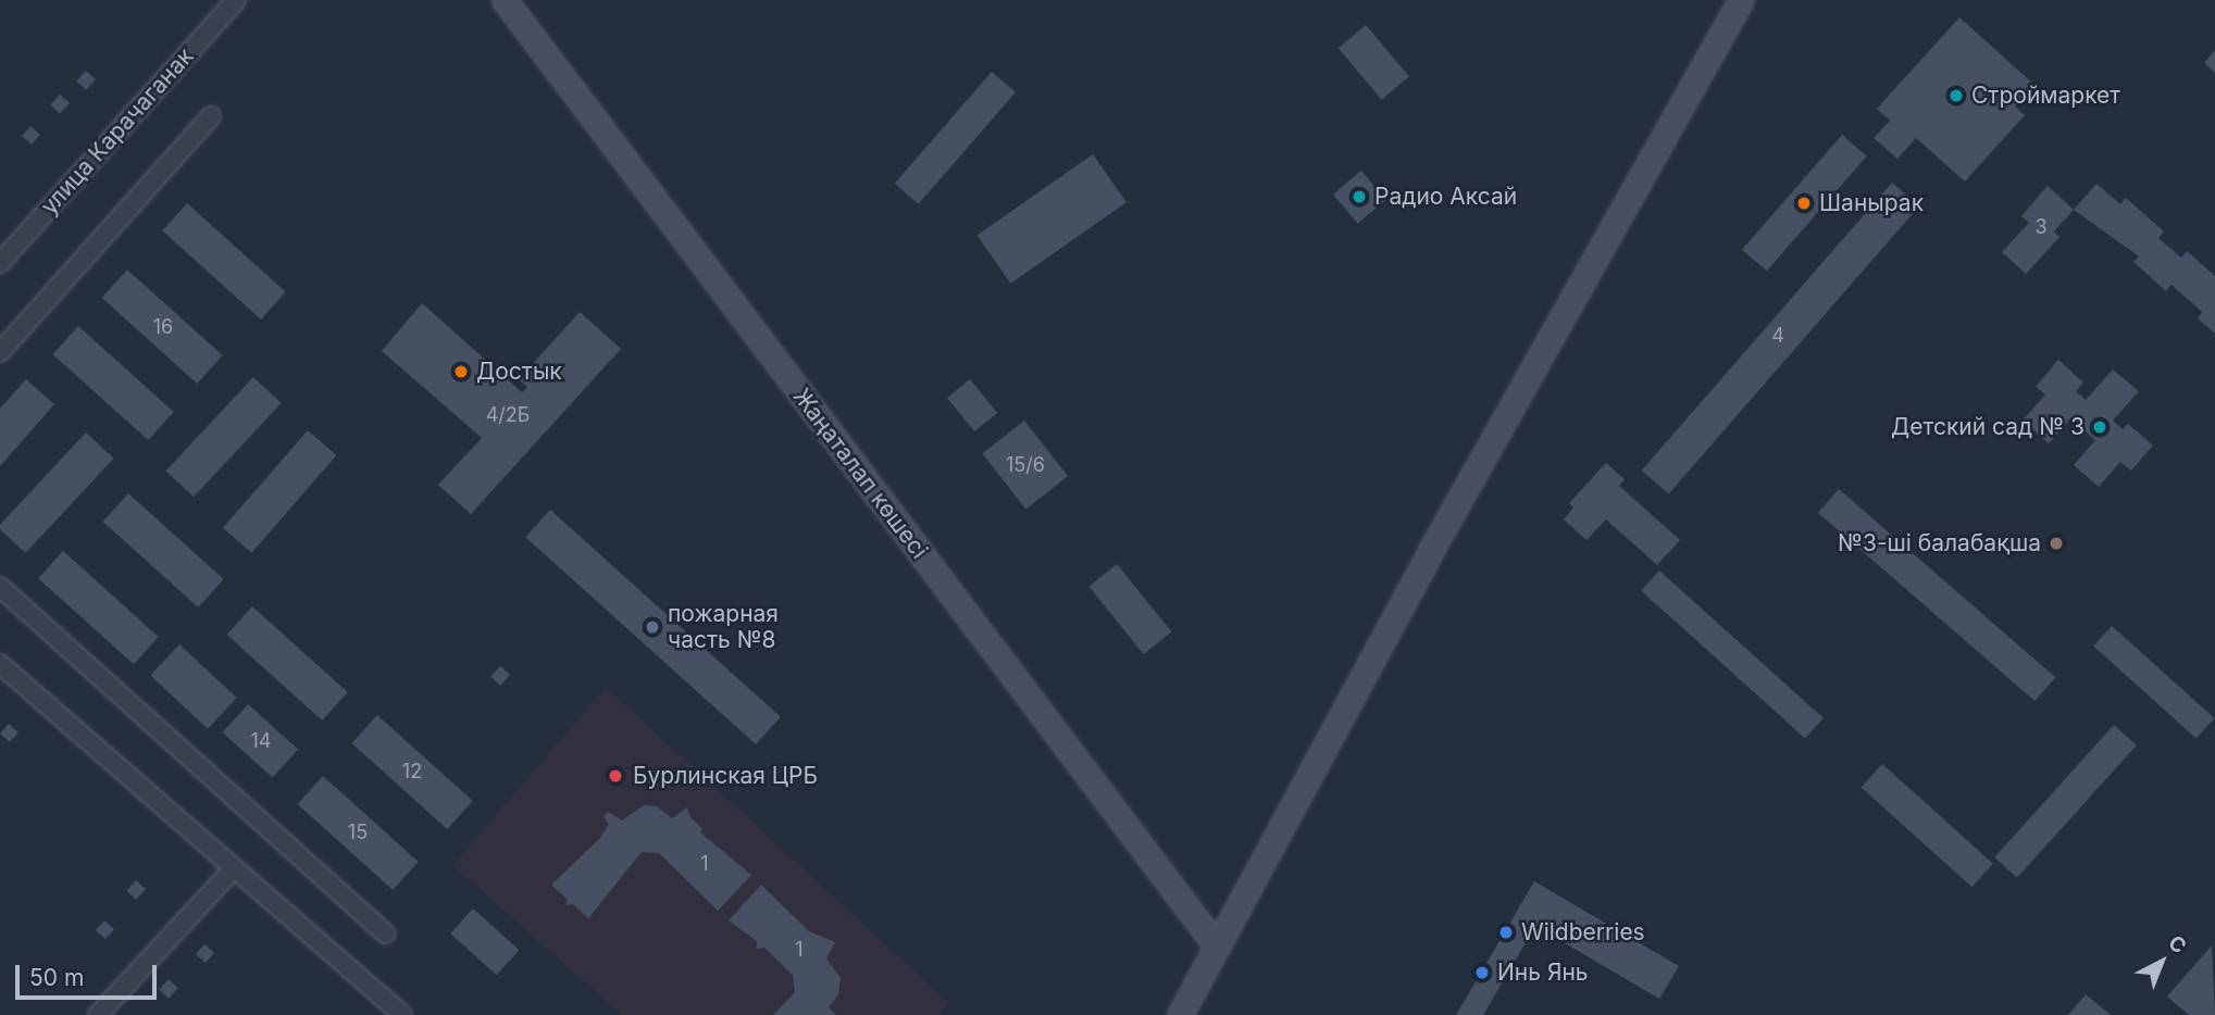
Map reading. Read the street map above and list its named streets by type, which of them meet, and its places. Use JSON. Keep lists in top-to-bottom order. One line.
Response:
{"streets":{"main road":["Жаңаталап көшесі"],"street":["улица Карачаганак"]},"places":["Строймаркет","Радио Аксай","Шанырак","Достык","Детский сад № 3","№3-ші балабақша","пожарная часть №8","Бурлинская ЦРБ","Wildberries","Инь Янь"],"house_numbers":["3","16","4","4/2Б","15/6","14","12","15","1","1"],"scale_bar":"50 m","north":"top right"}
